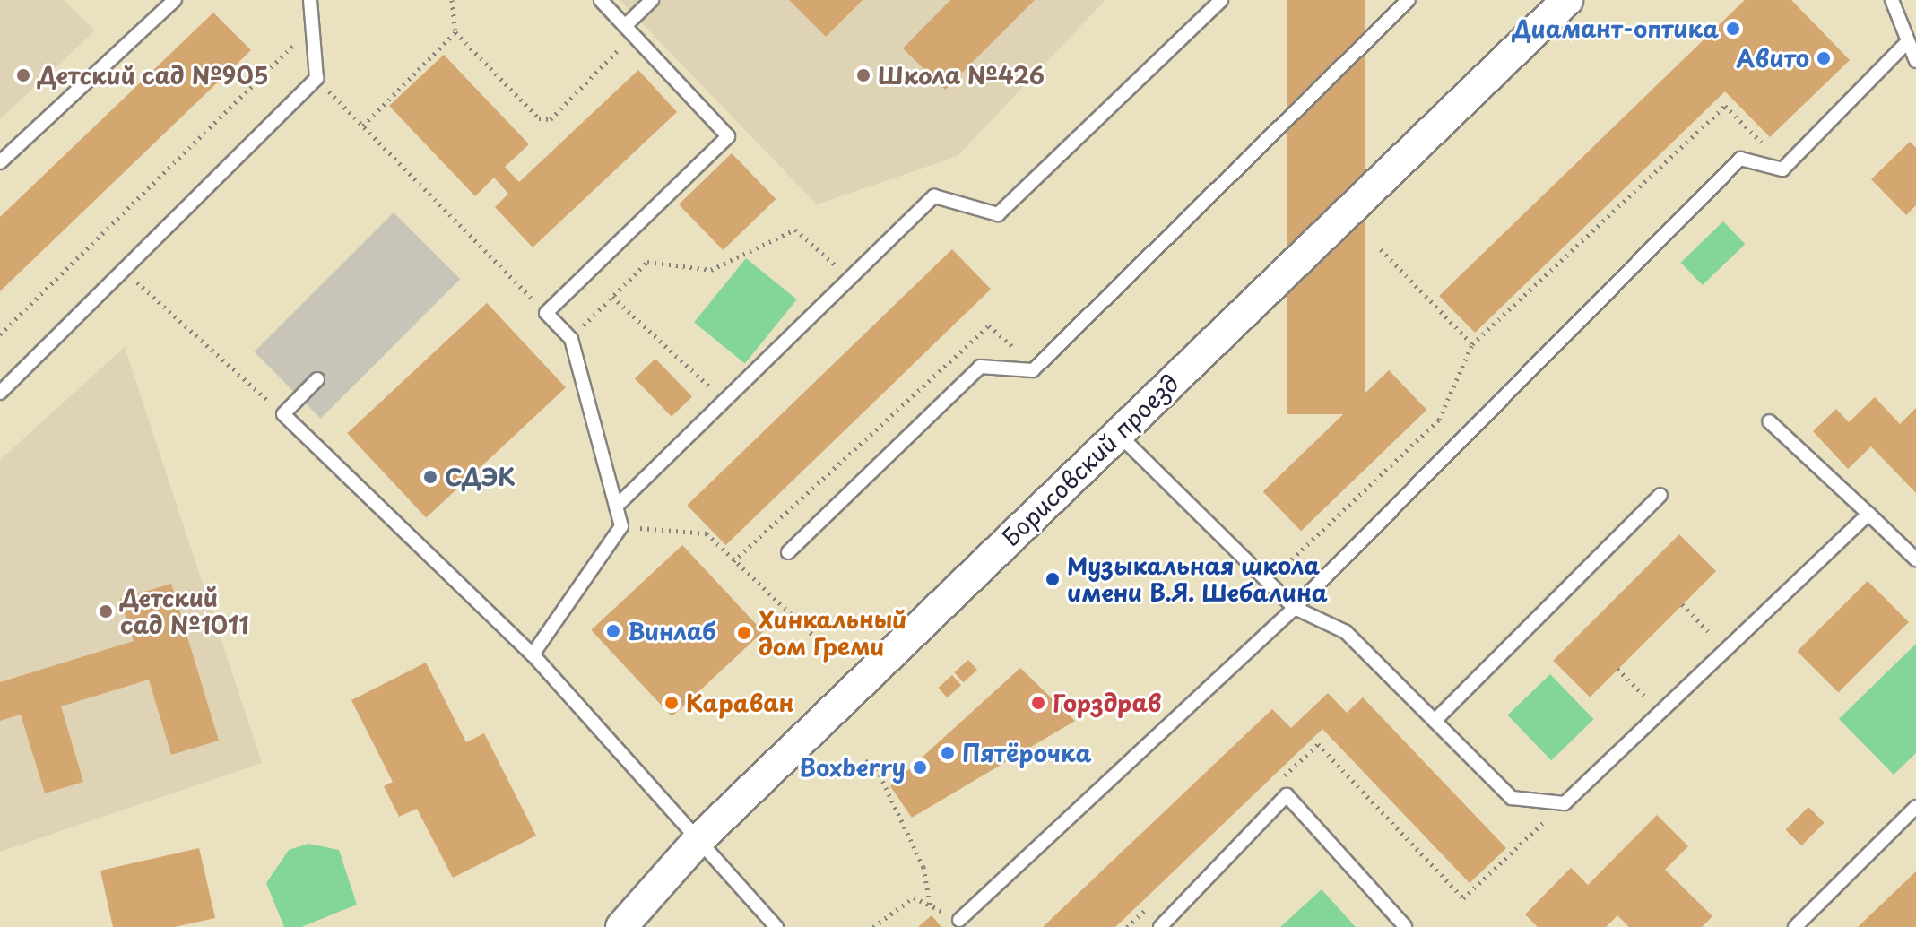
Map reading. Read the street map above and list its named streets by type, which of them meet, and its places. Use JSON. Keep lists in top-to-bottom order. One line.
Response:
{"streets":{"street":["Борисовский проезд"]},"places":["Диамант-оптика","Авито","Детский сад №905","Школа №426","СДЭК","Музыкальная школа имени В.Я. Шебалина","Детский сад №1011","Винлаб","Хинкальный дом Греми","Караван","Горздрав","Пятёрочка","Boxberry"]}
